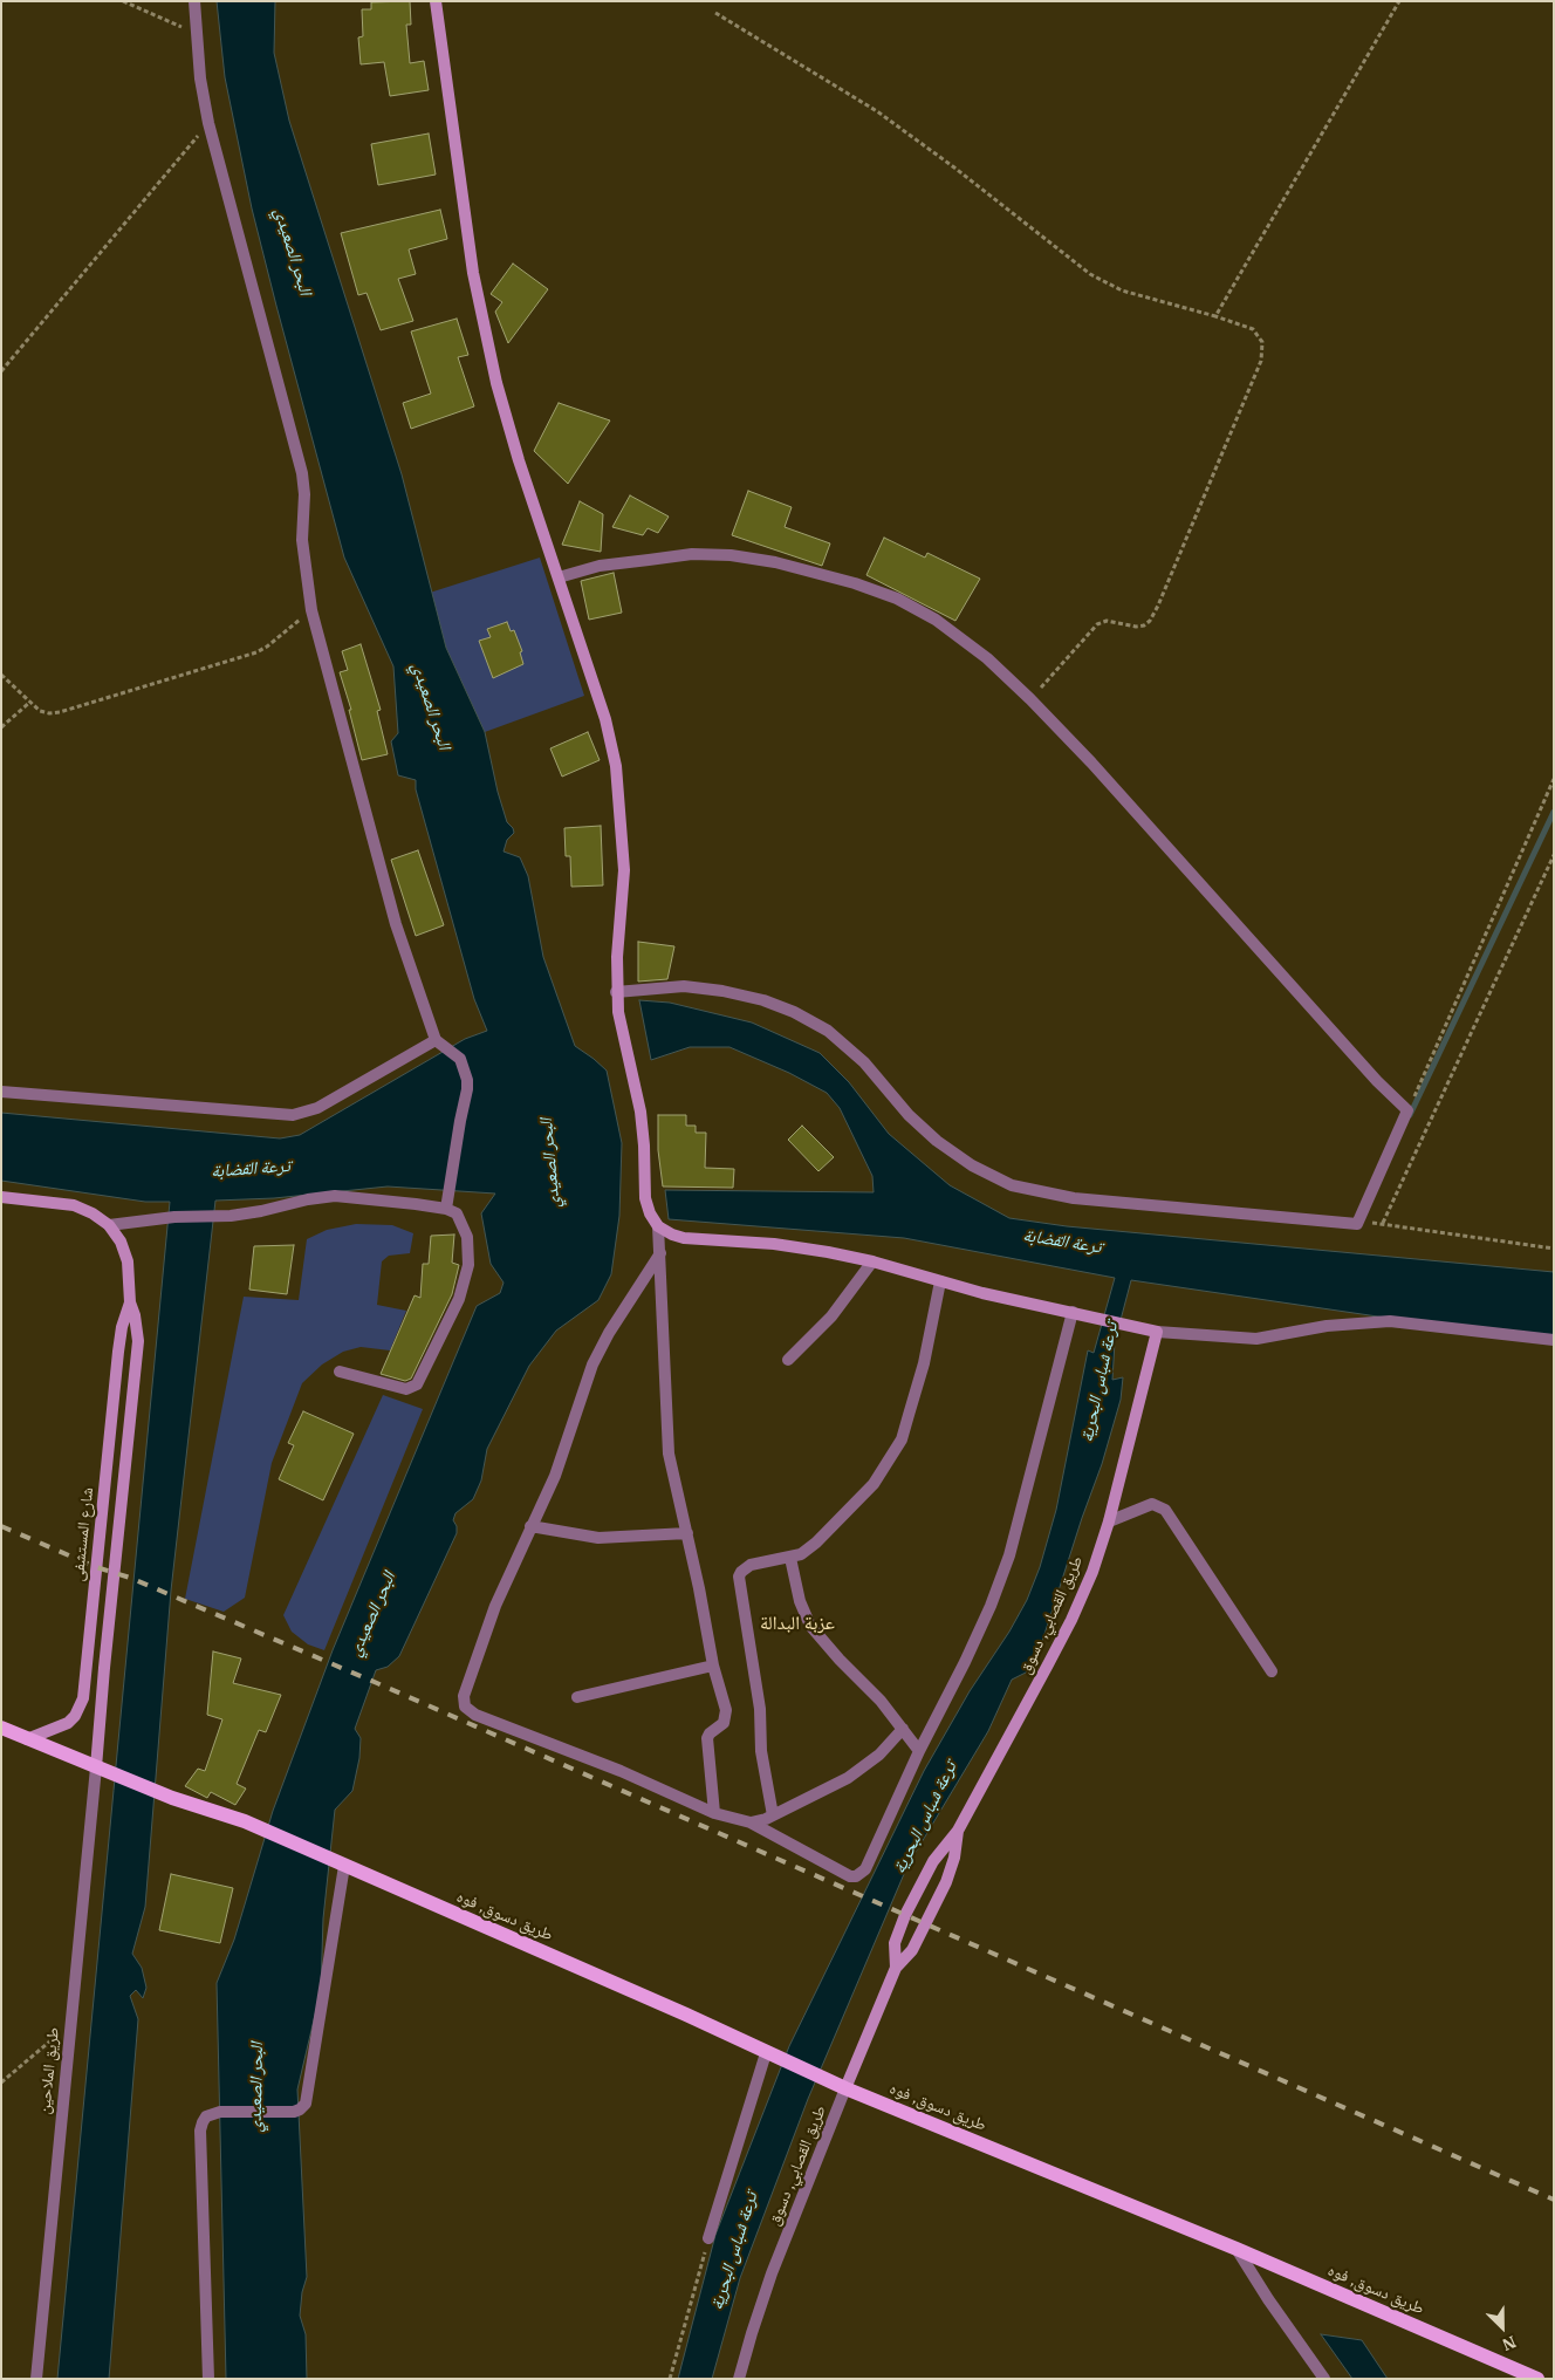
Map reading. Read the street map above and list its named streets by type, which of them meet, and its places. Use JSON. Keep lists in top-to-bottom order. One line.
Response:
{"streets":{"main road":["شارع المستشفى","طريق القصابي, دسوق","طريق دسوق, فوه"],"street":["طريق الملاحين"]},"crossings":[["شارع المستشفى","طريق دسوق, فوه"],["شارع المستشفى","طريق الملاحين"],["طريق القصابي, دسوق","طريق دسوق, فوه"],["طريق دسوق, فوه","طريق الملاحين"]],"districts":["عزبة البدالة"],"water":["البحر الصعيدي","ترعة القضابة","ترعة شباس البحرية"],"north":"bottom right"}
